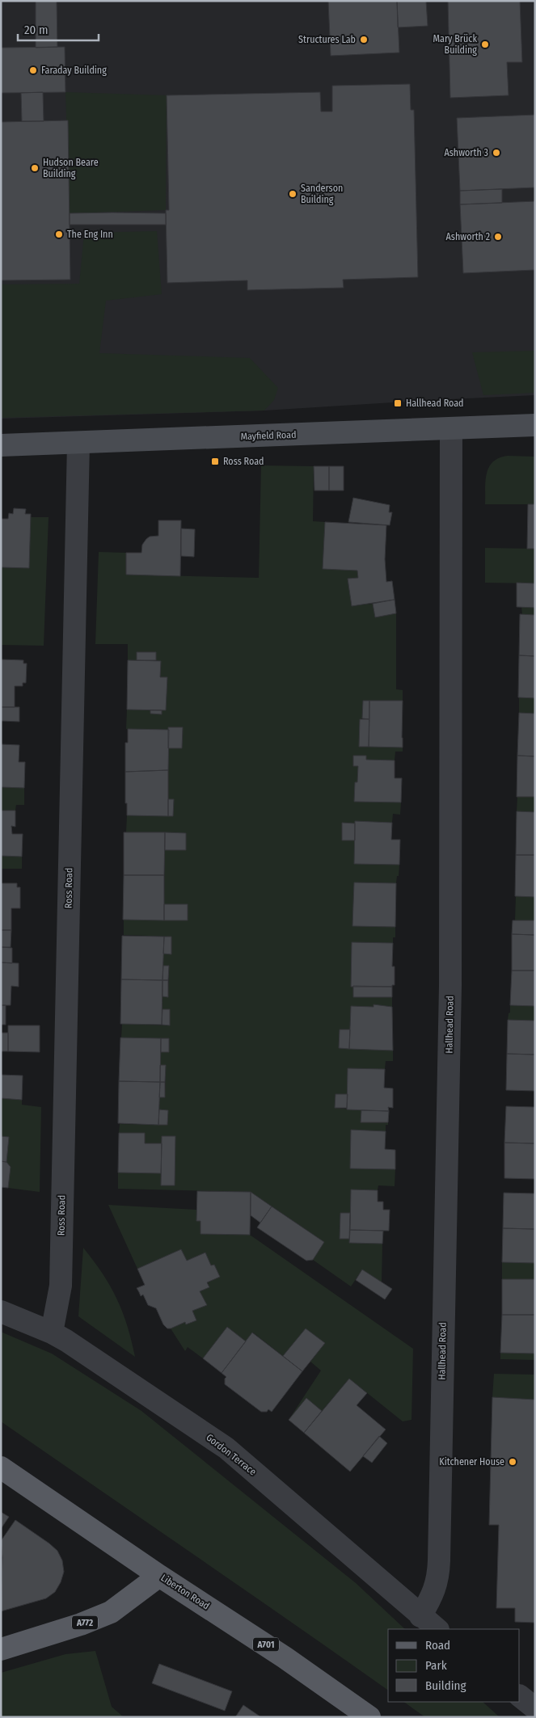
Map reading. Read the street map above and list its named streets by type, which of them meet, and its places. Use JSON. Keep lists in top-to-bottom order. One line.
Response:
{"streets":{"main road":["Liberton Road","A772","A701"],"street":["Mayfield Road","Ross Road","Hallhead Road","Gordon Terrace"]},"crossings":[["Mayfield Road","Ross Road"],["Mayfield Road","Hallhead Road"],["Ross Road","Gordon Terrace"],["Hallhead Road","Gordon Terrace"],["Liberton Road","A772"]],"places":{"other":["Structures Lab","Mary Brück Building","Faraday Building","Ashworth 3","Hudson Beare Building","Sanderson Building","The Eng Inn","Ashworth 2","Kitchener House"],"transit":["Hallhead Road","Ross Road"]},"legend":["Road","Park","Building"],"scale_bar":"20 m"}
